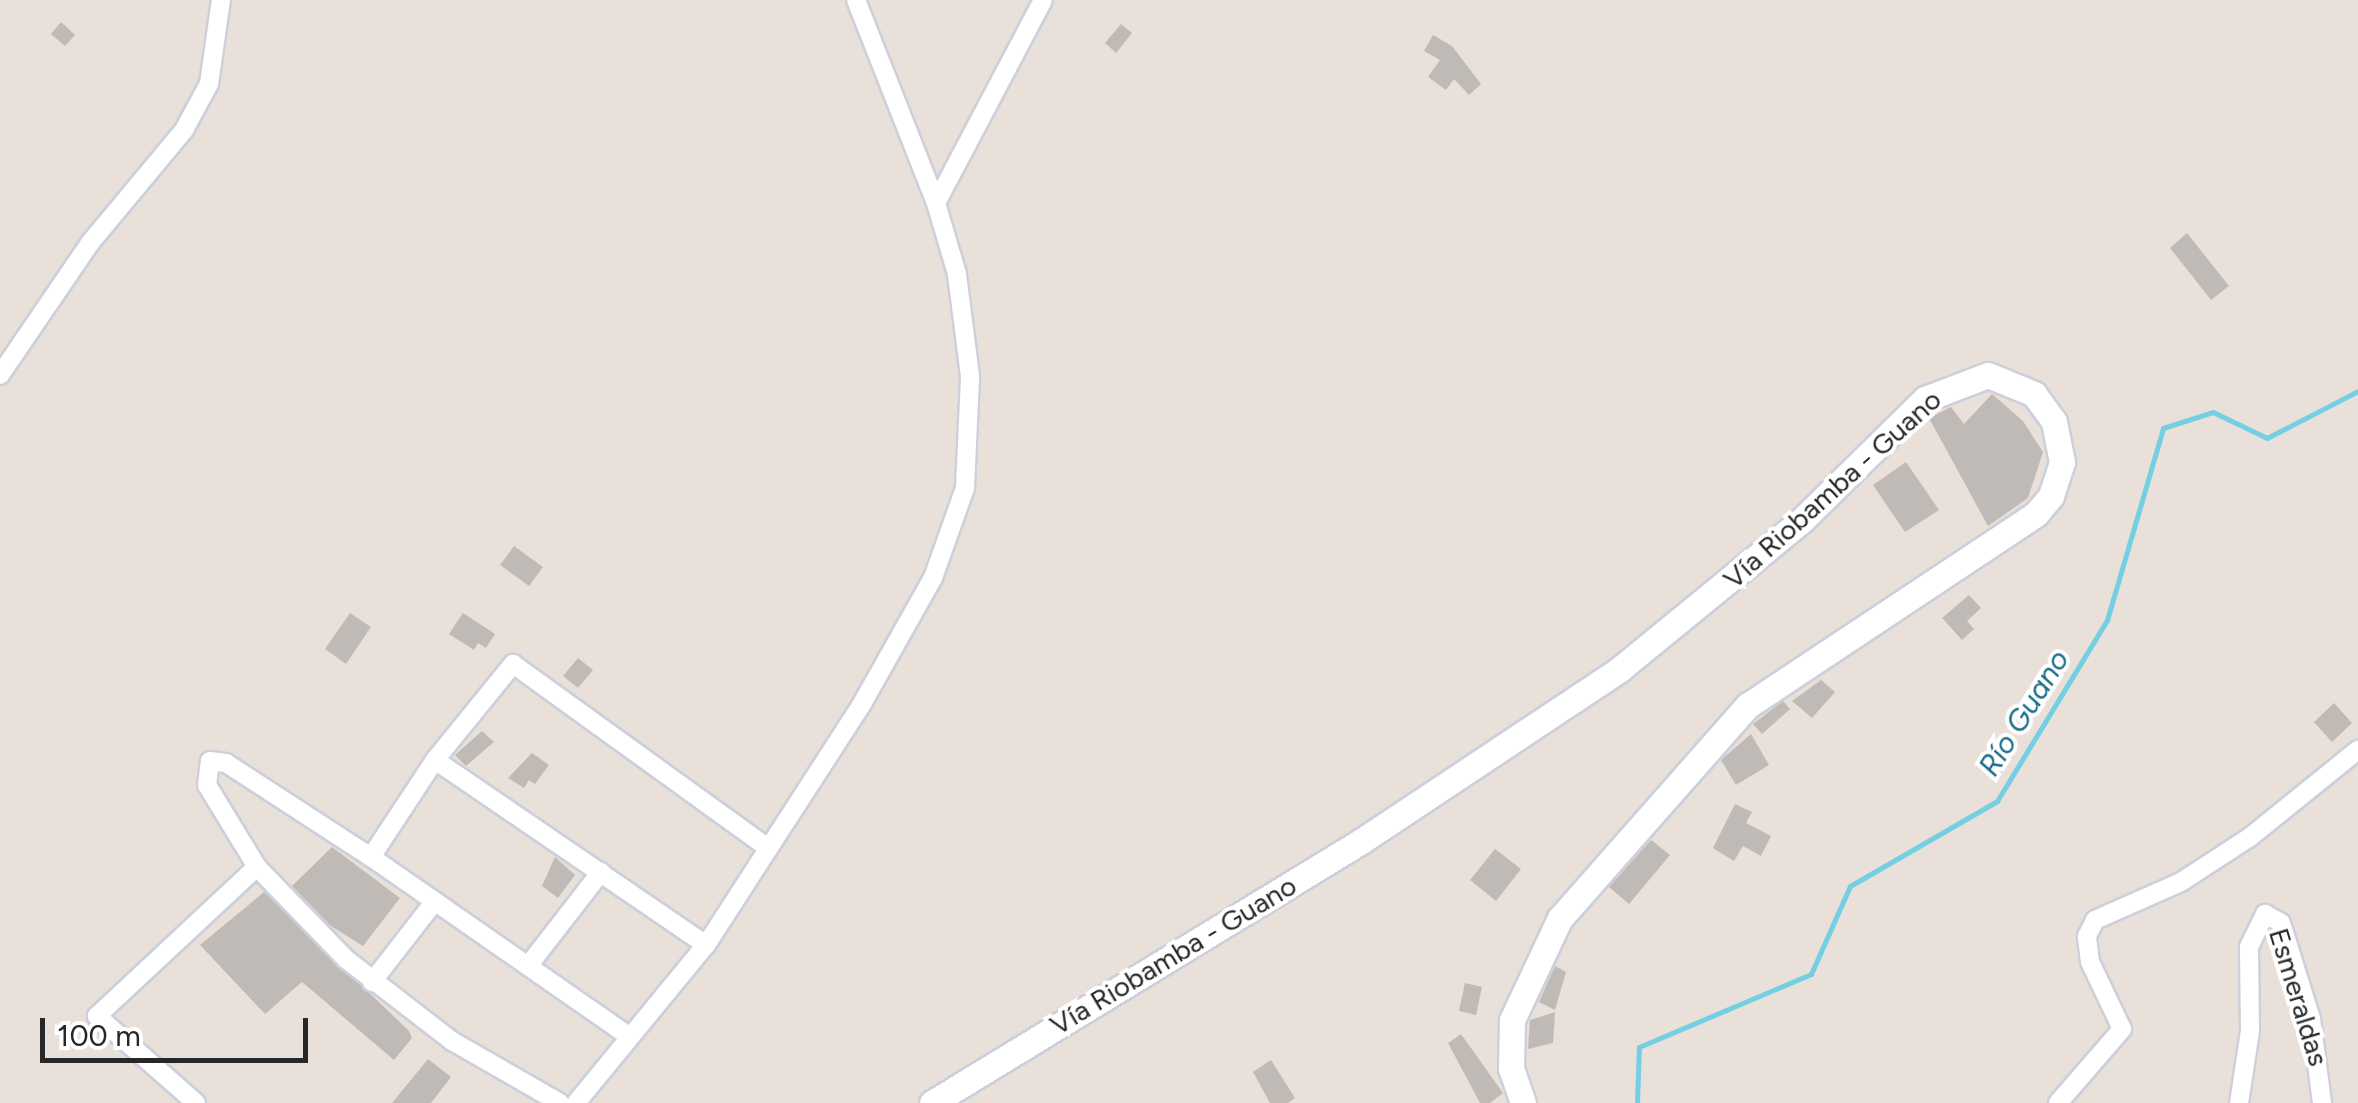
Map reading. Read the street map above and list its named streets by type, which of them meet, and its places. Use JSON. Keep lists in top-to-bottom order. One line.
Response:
{"streets":{"main road":["Vía Riobamba - Guano"],"street":["Esmeraldas"]},"water":["Río Guano"],"scale_bar":"100 m"}
